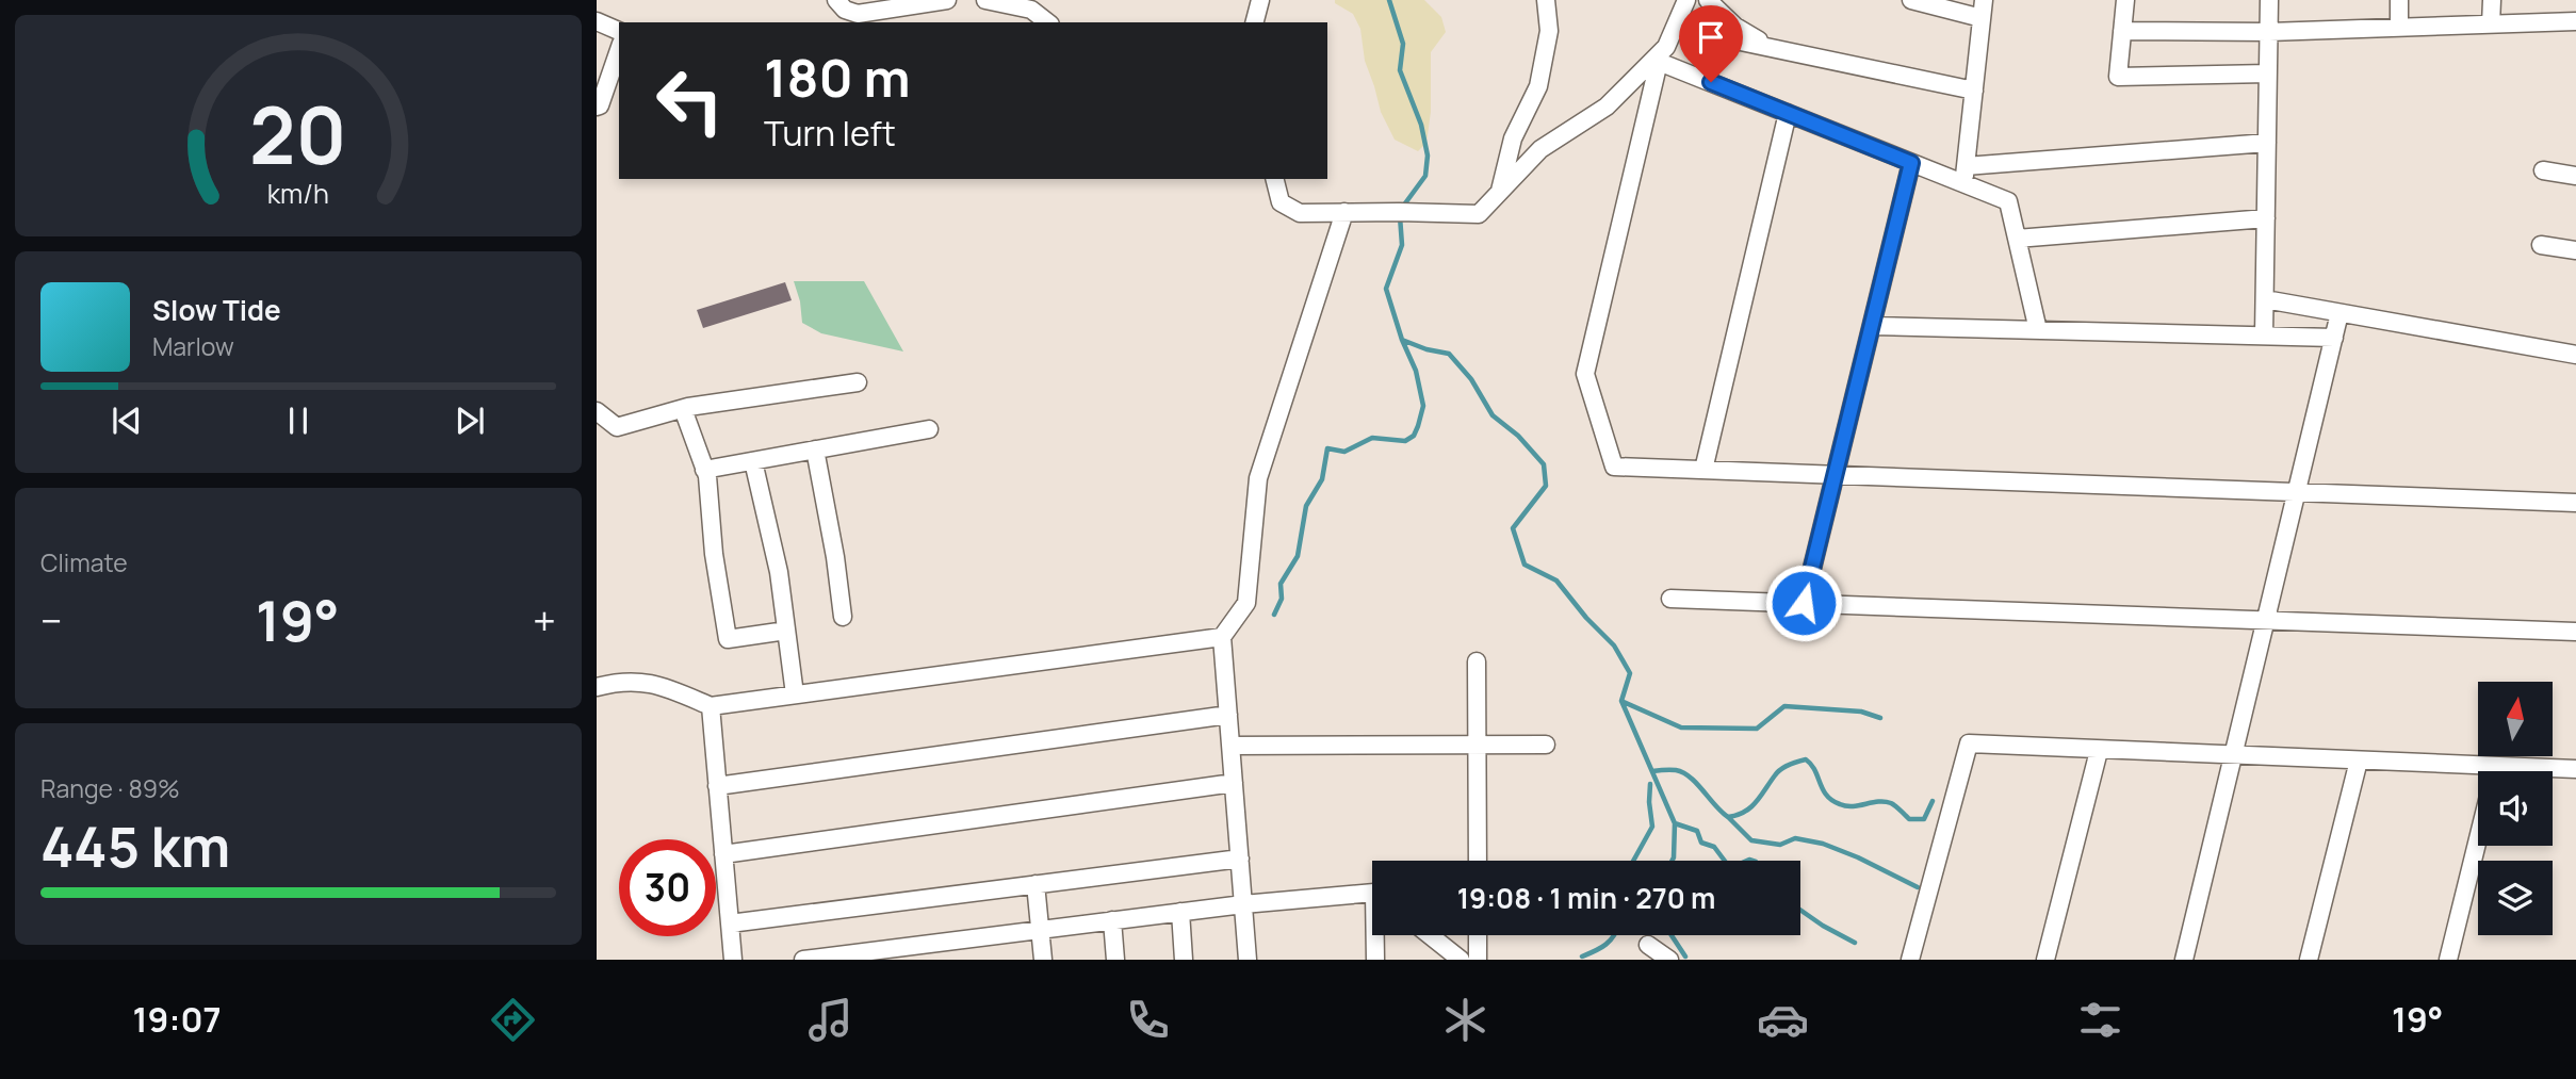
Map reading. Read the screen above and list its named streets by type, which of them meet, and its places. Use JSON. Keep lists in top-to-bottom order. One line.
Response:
{"north":"top","page":{"turn":["180 m","Turn left"],"song":["Slow Tide","Marlow"],"tile":["Climate",["Range · 89%","445 km"]],"heat":["−","19°","+"],"limit":"30","trip":"19:08 · 1 min · 270 m","tabs":["19:07","19°"],"gauge":["20","km/h"]}}
